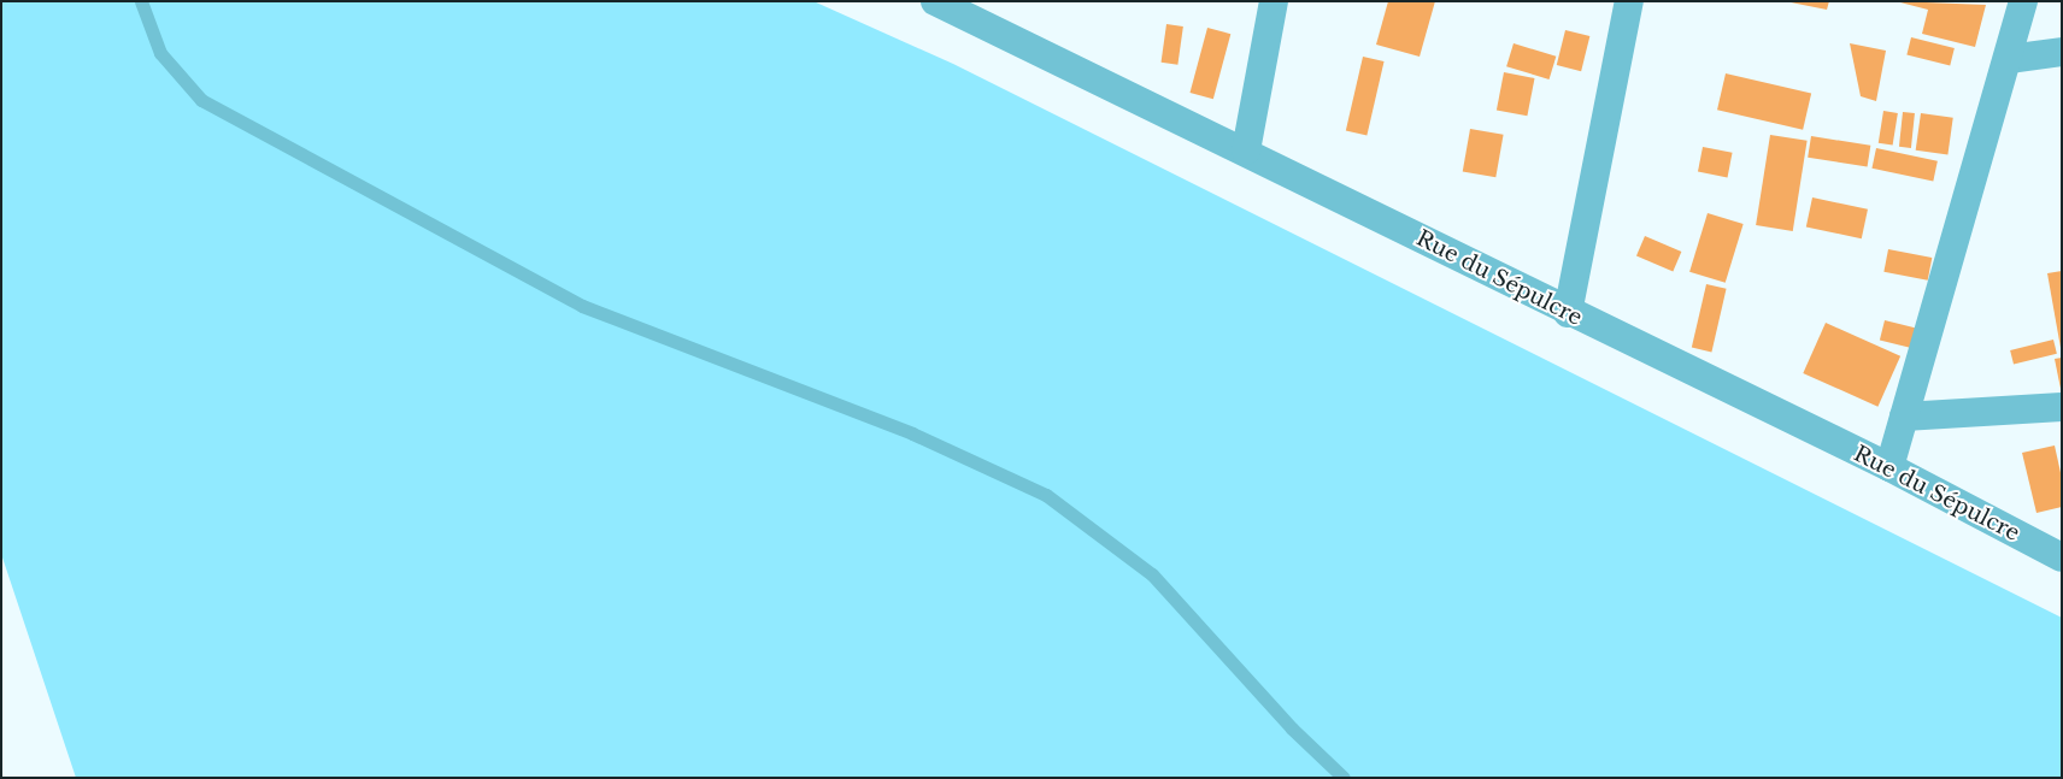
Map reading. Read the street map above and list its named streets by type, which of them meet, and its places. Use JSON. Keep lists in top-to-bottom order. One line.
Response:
{"streets":{"street":["Rue du Sépulcre"]}}
